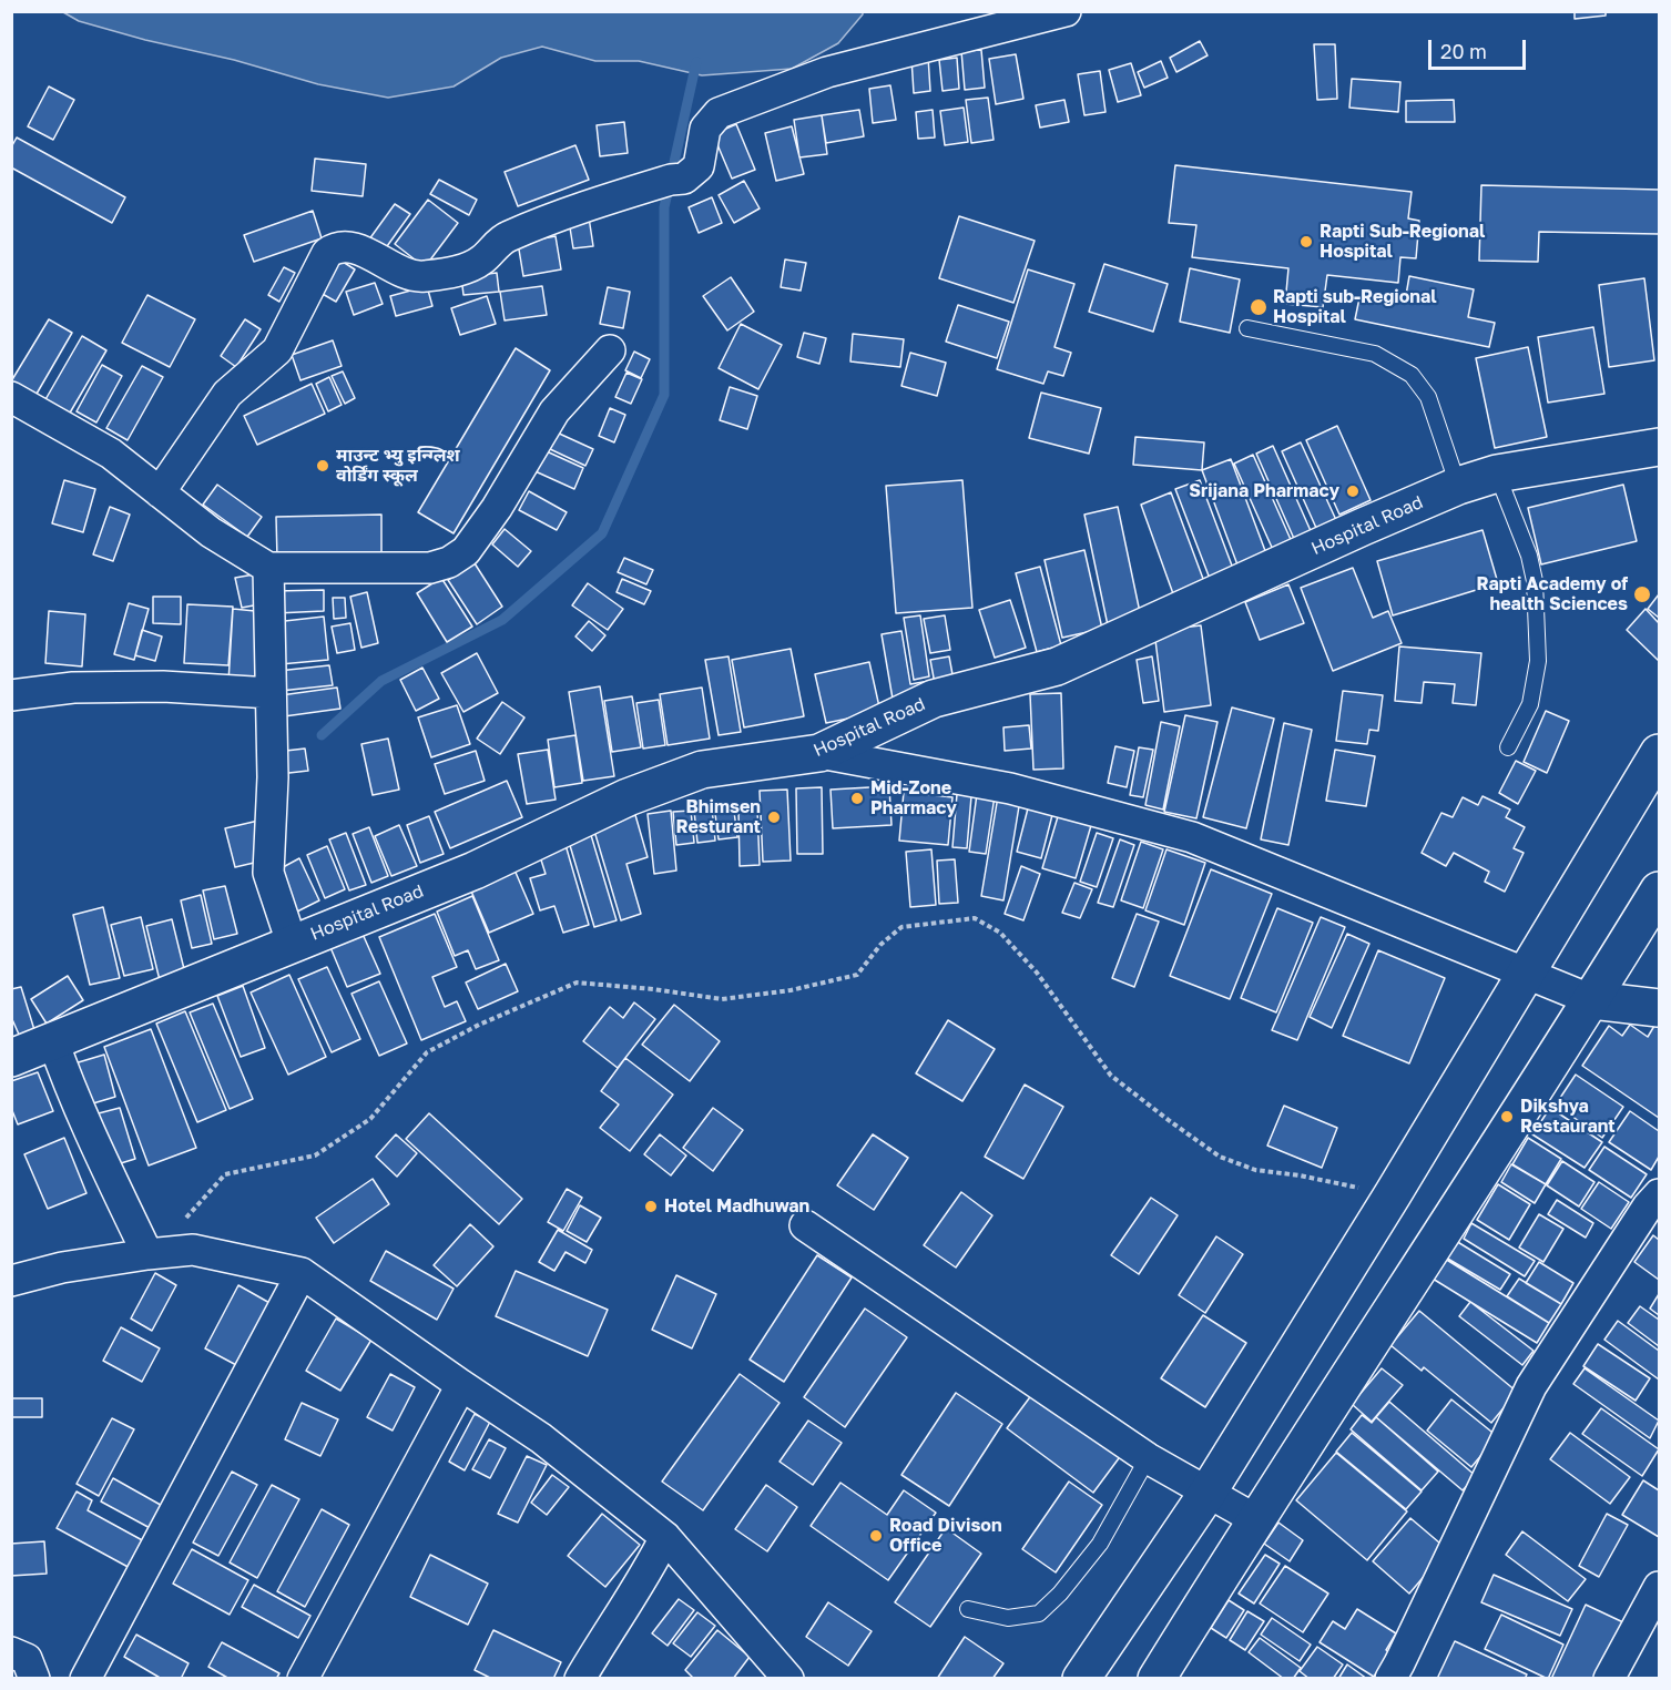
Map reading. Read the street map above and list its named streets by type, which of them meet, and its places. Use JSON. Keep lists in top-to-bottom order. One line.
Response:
{"streets":{"main road":["Hospital Road"]},"places":["Rapti Sub-Regional Hospital","Rapti sub-Regional Hospital","माउन्ट भ्यु इन्ग्लिश वोर्डिंग स्कूल","Srijana Pharmacy","Rapti Academy of health Sciences","Mid-Zone Pharmacy","Bhimsen Resturant","Dikshya Restaurant","Hotel Madhuwan","Road Divison Office"],"scale_bar":"20 m"}
